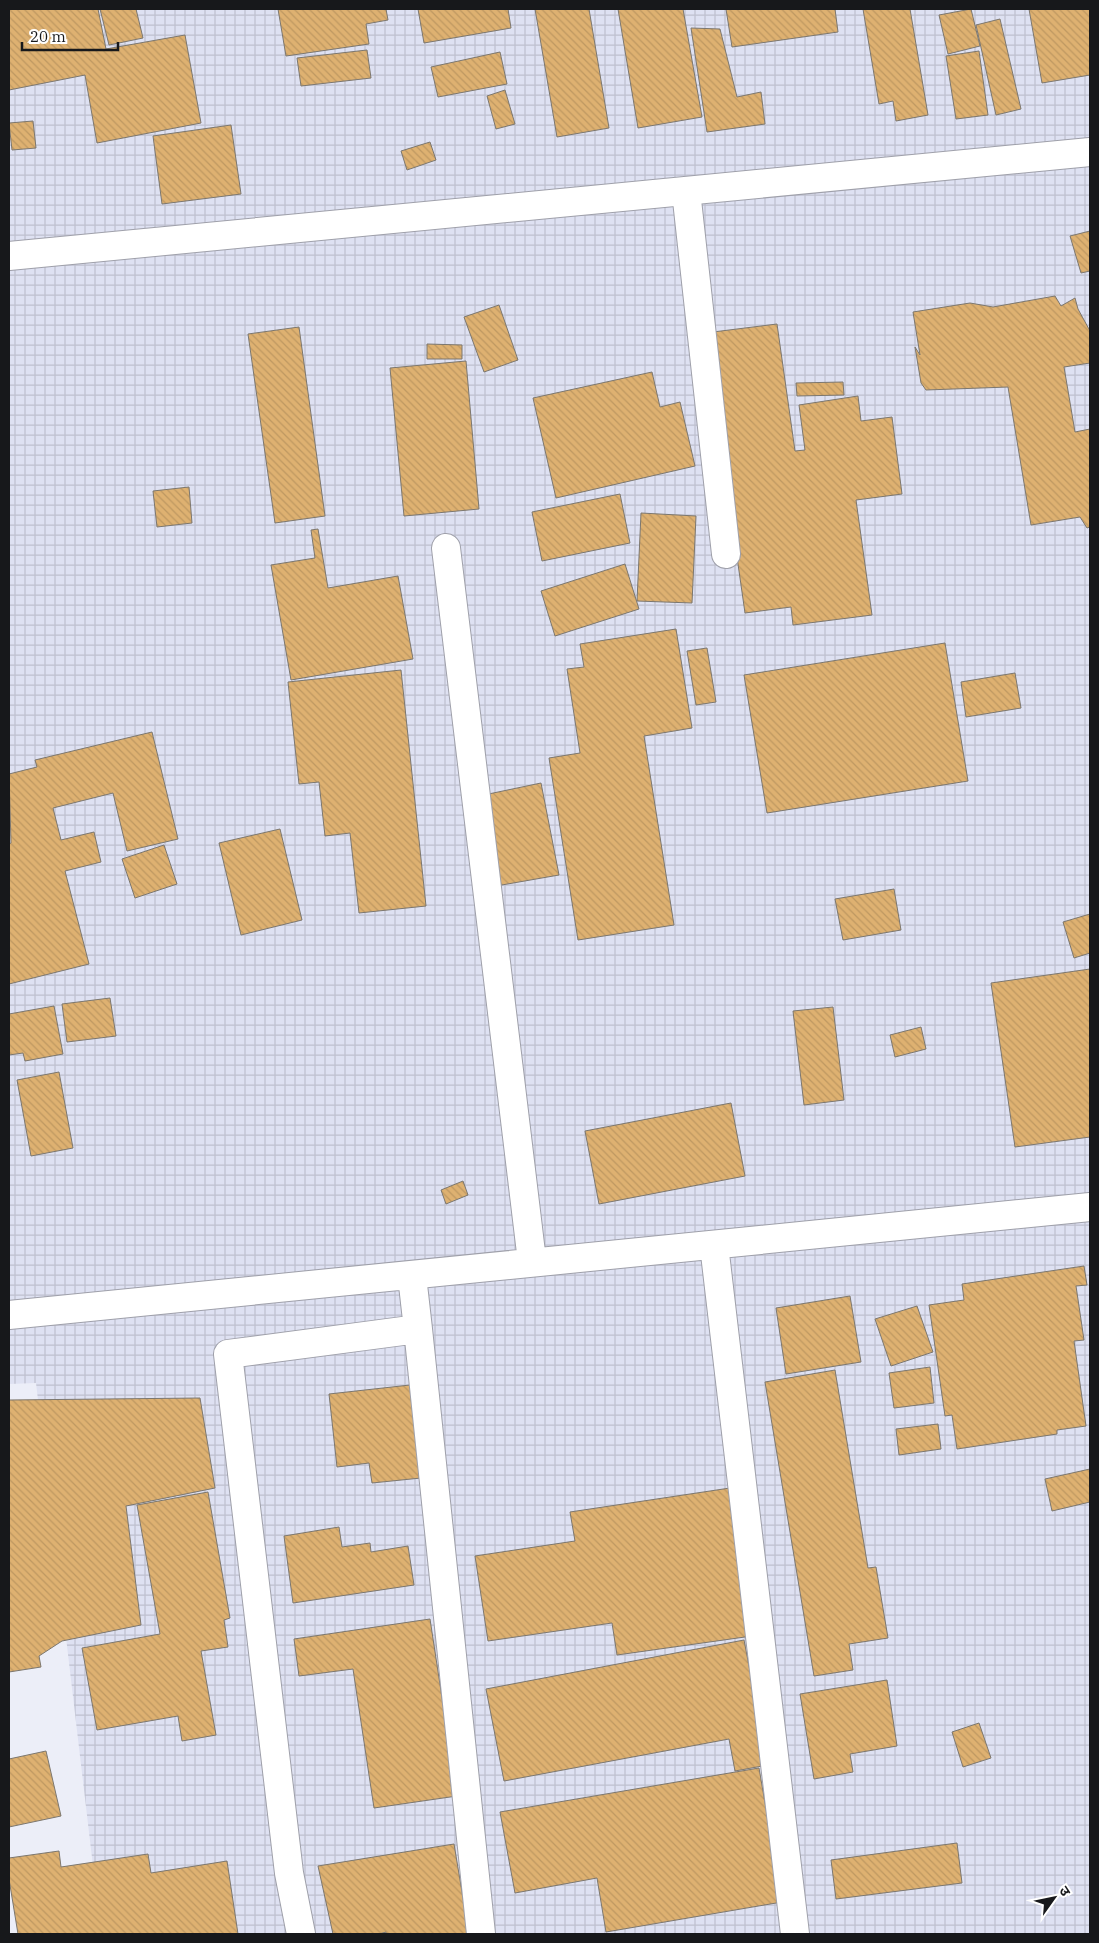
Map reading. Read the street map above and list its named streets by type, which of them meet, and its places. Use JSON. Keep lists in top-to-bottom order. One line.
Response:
{"scale_bar":"20 m","north":"top right"}
